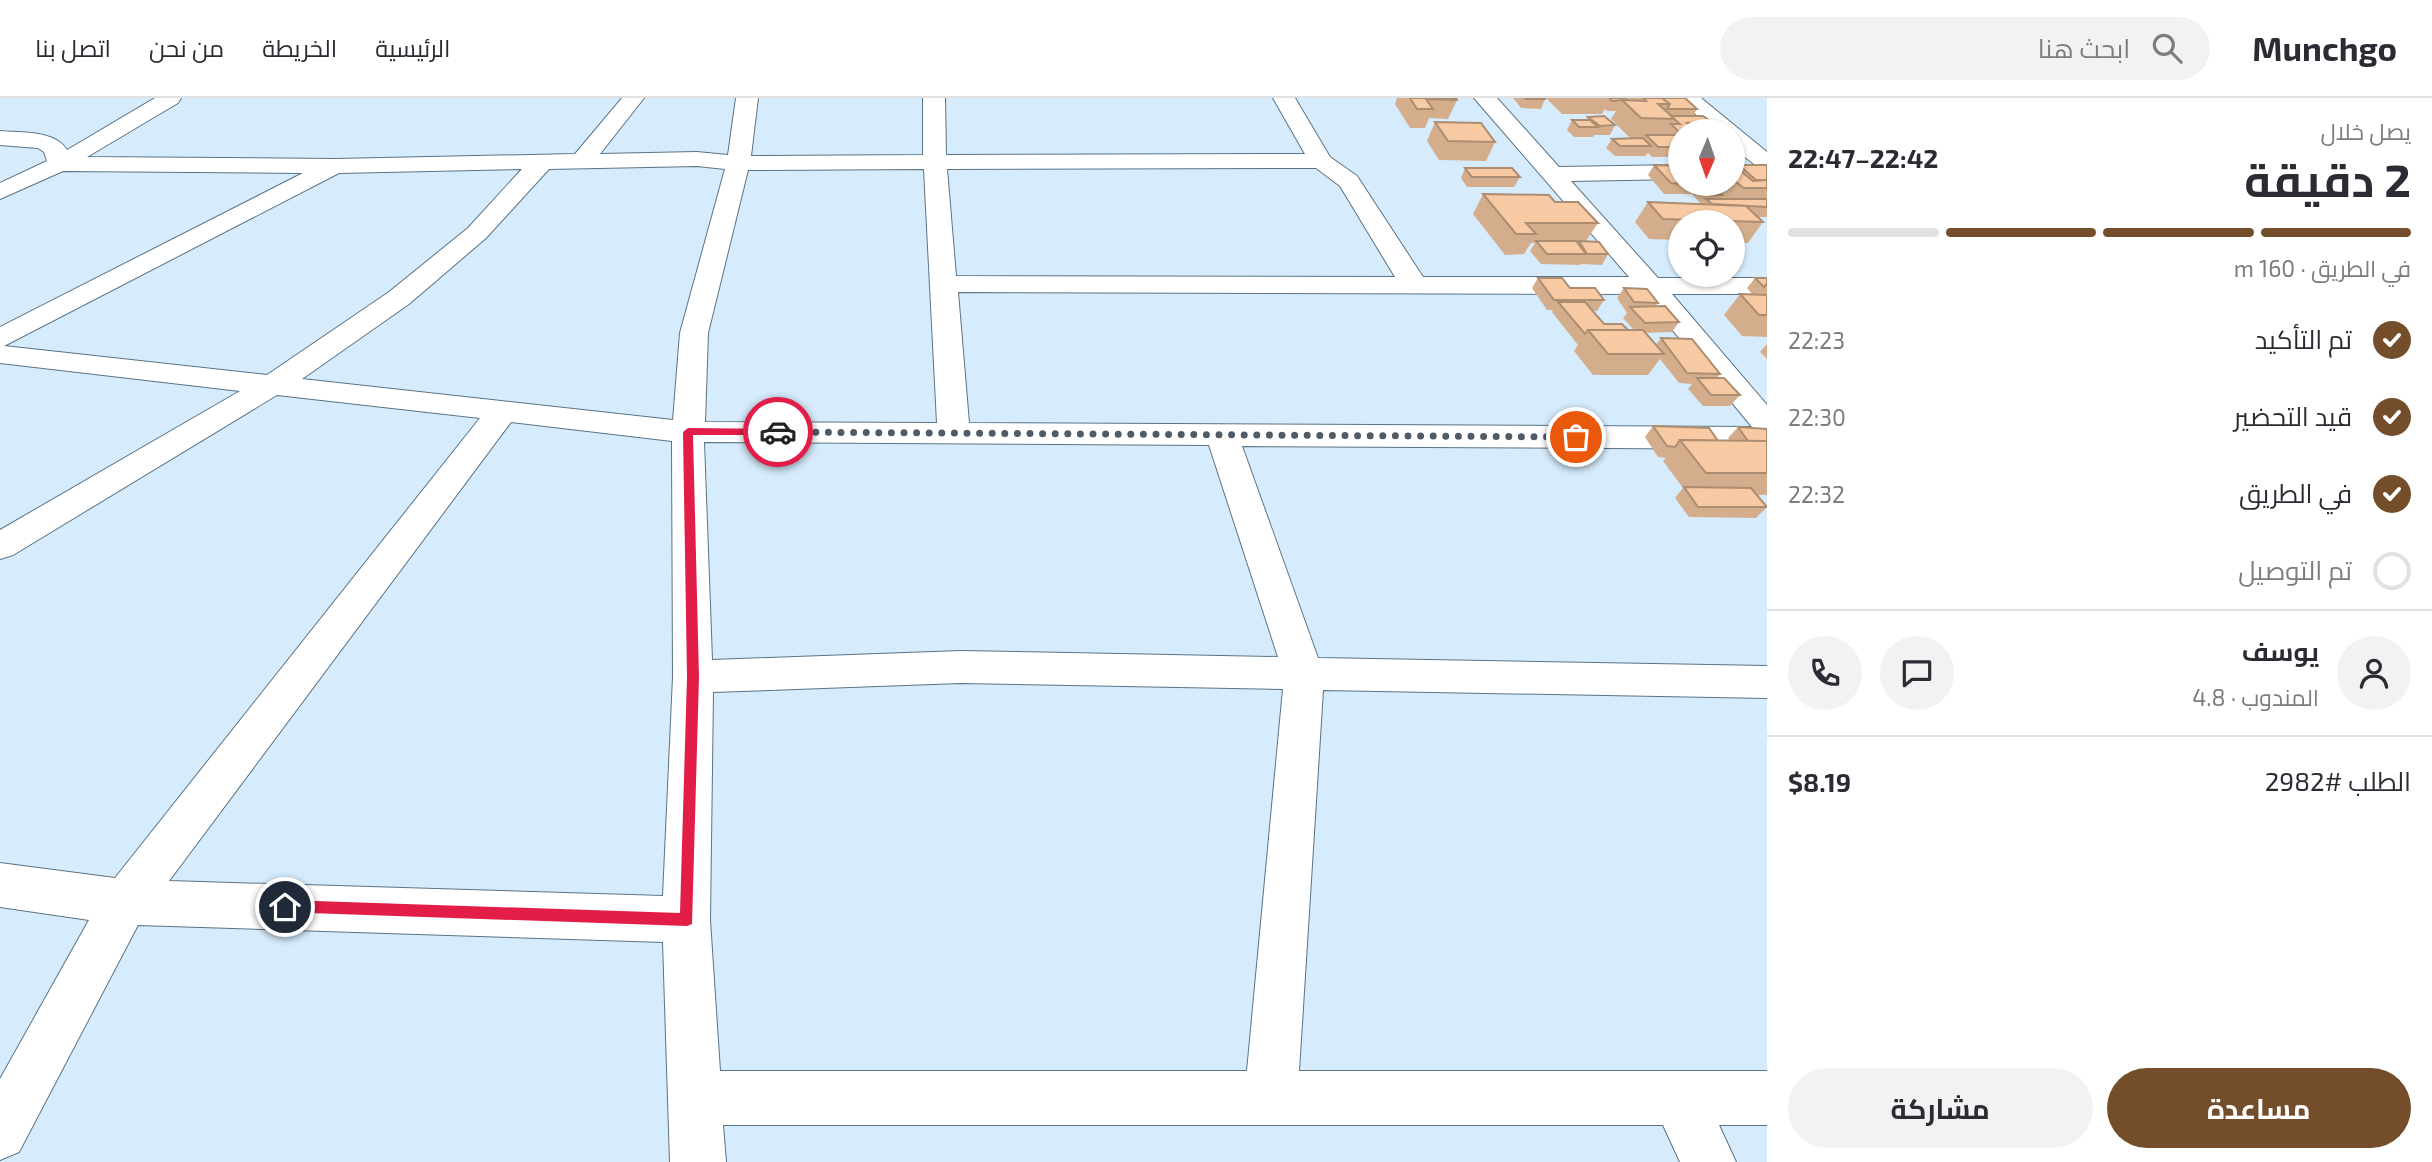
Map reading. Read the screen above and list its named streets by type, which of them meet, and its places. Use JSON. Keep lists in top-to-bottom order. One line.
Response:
{"north":"bottom","page":{"header":"Munchgo","search":"ابحث هنا","nav":["الرئيسية","الخريطة","من نحن","اتصل بنا"],"heading":["2 دقيقة","يصل خلال","22:42–22:47"],"panel":["يوسف","المندوب · 4.8","الطلب #2982","$8.19"],"bar":"في الطريق · 160 m","list":[["تم التأكيد","22:23"],["قيد التحضير","22:30"],["في الطريق","22:32"],"تم التوصيل"],"buttons":["مساعدة","مشاركة"]}}
